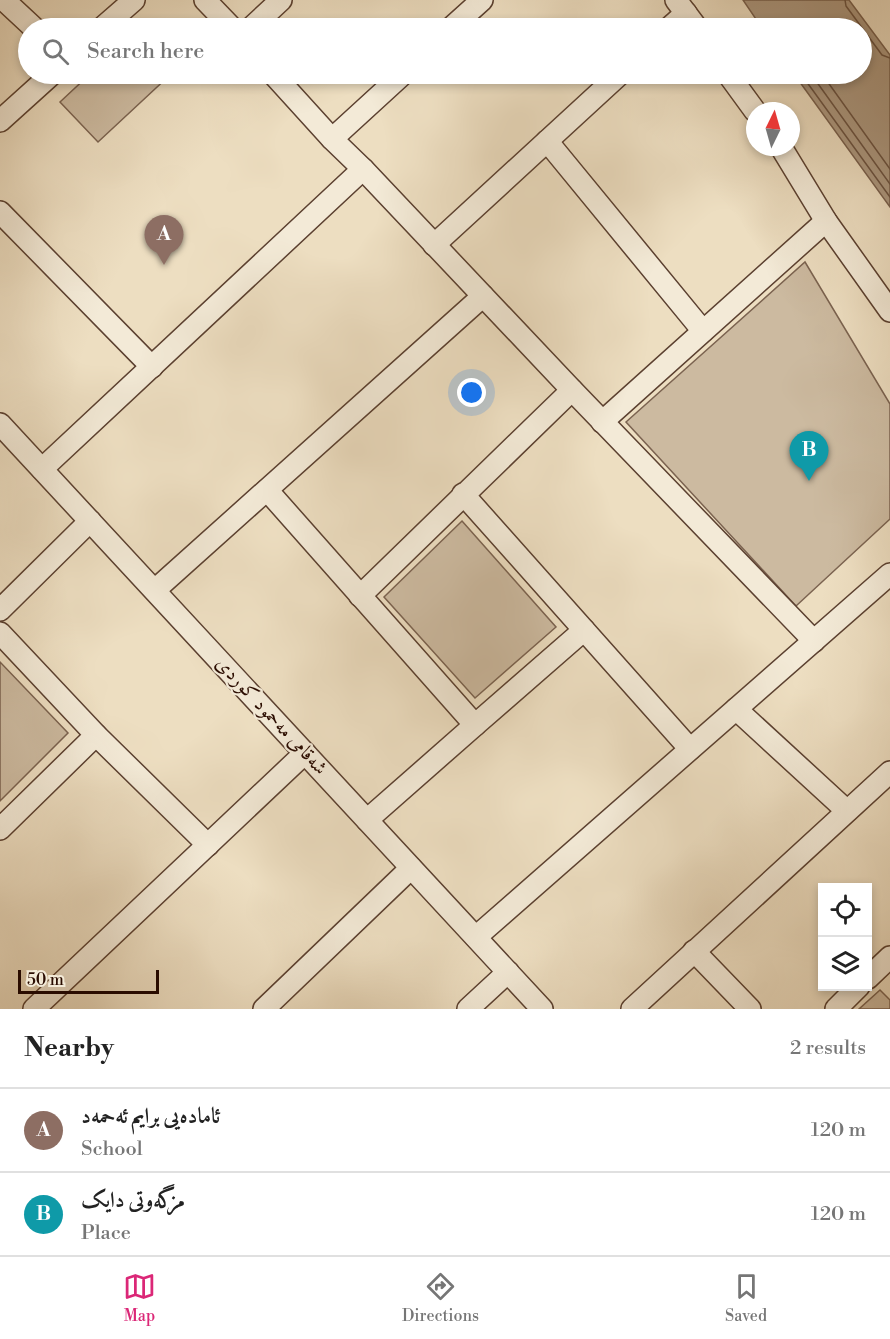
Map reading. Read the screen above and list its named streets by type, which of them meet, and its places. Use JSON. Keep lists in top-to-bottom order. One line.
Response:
{"streets":{"street":["شەقامی مەحمود کوردی"]},"scale_bar":"50 m","north":"top","page":{"search":"Search here","pins":["A","B"],"scale":"50 m","heading":["Nearby","2 results"],"list":[{"mark":"A","name":"ئامادەیی برایم ئەحمەد","note":"School","value":"120 m"},{"mark":"B","name":"مزگەوتی دایک","note":"Place","value":"120 m"}],"nav":["Map","Directions","Saved"]}}
